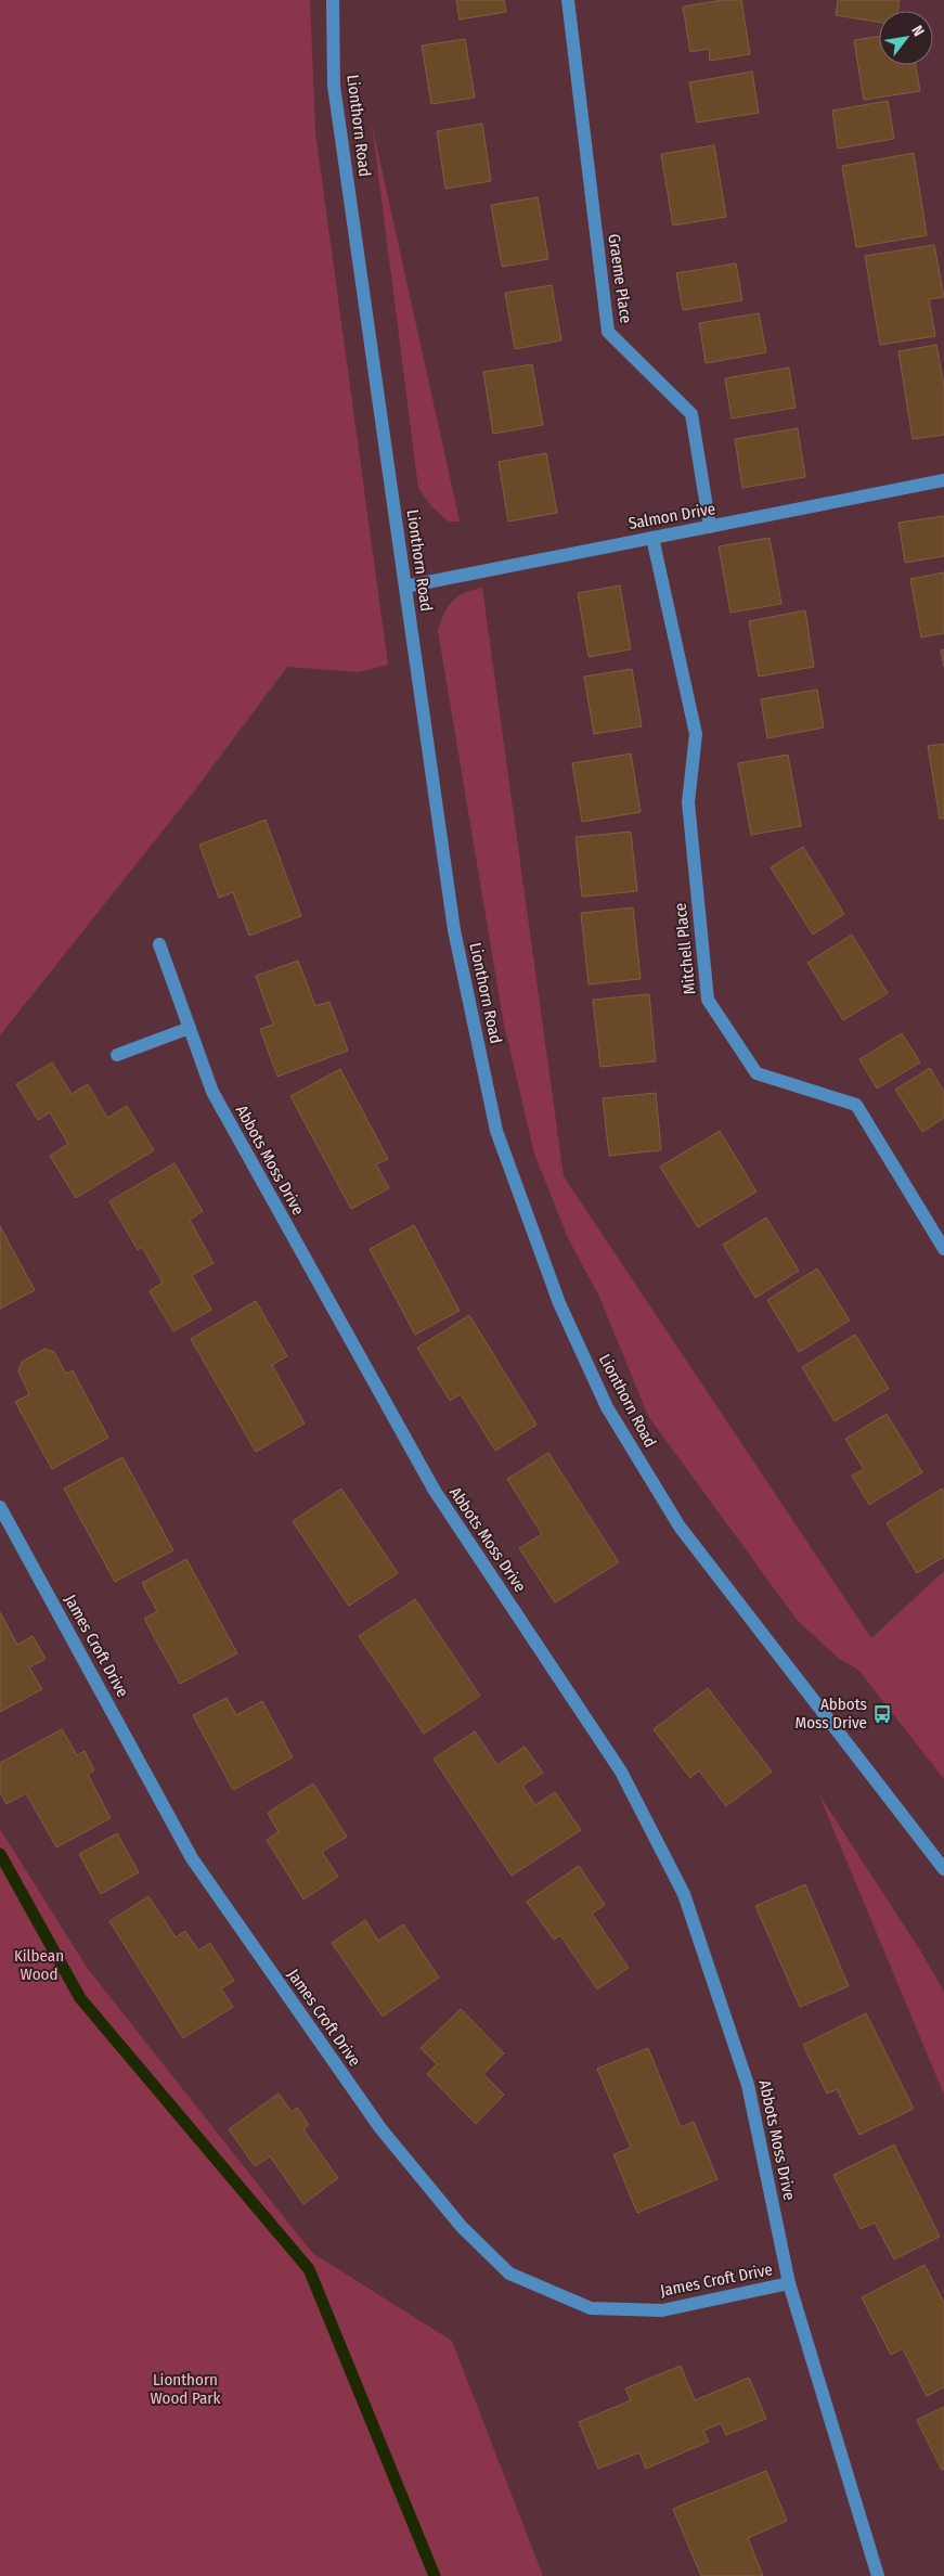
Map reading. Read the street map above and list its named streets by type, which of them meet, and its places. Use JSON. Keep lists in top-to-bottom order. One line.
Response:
{"streets":{"street":["Lionthorn Road","Graeme Place","Salmon Drive","Mitchell Place","Abbots Moss Drive","James Croft Drive"]},"crossings":[["Lionthorn Road","Salmon Drive"],["Graeme Place","Salmon Drive"],["Salmon Drive","Mitchell Place"],["Abbots Moss Drive","James Croft Drive"]],"parks":["Kilbean Wood","Lionthorn Wood Park"],"places":{"bus stop":["Abbots Moss Drive"]},"north":"top right"}
